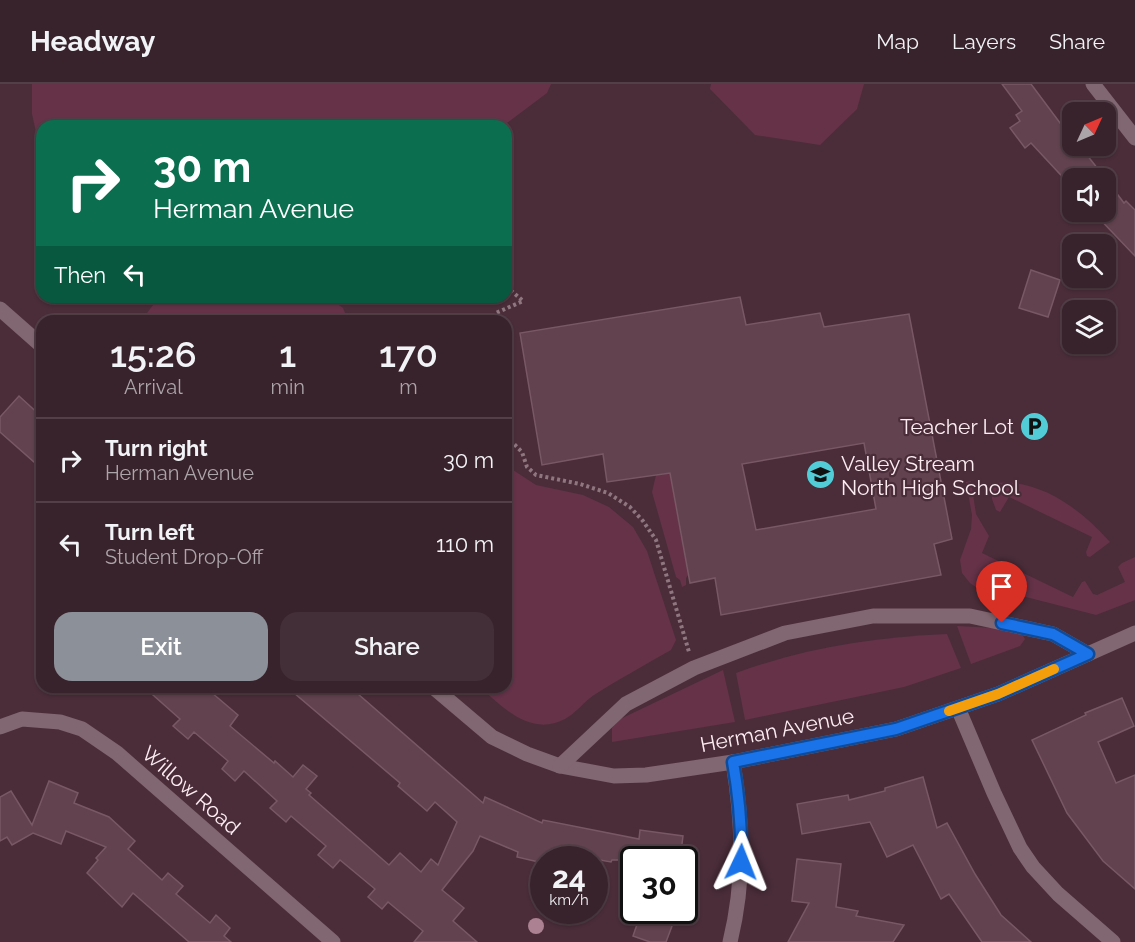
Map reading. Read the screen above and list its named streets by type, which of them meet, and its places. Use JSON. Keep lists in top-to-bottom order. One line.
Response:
{"streets":{"street":["Herman Avenue","Willow Road"]},"places":{"parking":["Teacher Lot"],"school or university":["Valley Stream North High School"]},"north":"top right","page":{"header":"Headway","nav":["Map","Layers","Share"],"turn":["30 m","Herman Avenue"],"then":"Then","eta":["15:26","Arrival","1","min","170","m"],"list":[{"name":"Turn right","note":"Herman Avenue","value":"30 m"},{"name":"Turn left","note":"Student Drop-Off","value":"110 m"}],"buttons":["Exit","Share"],"speed":"24 km/h","limit":"30"}}
